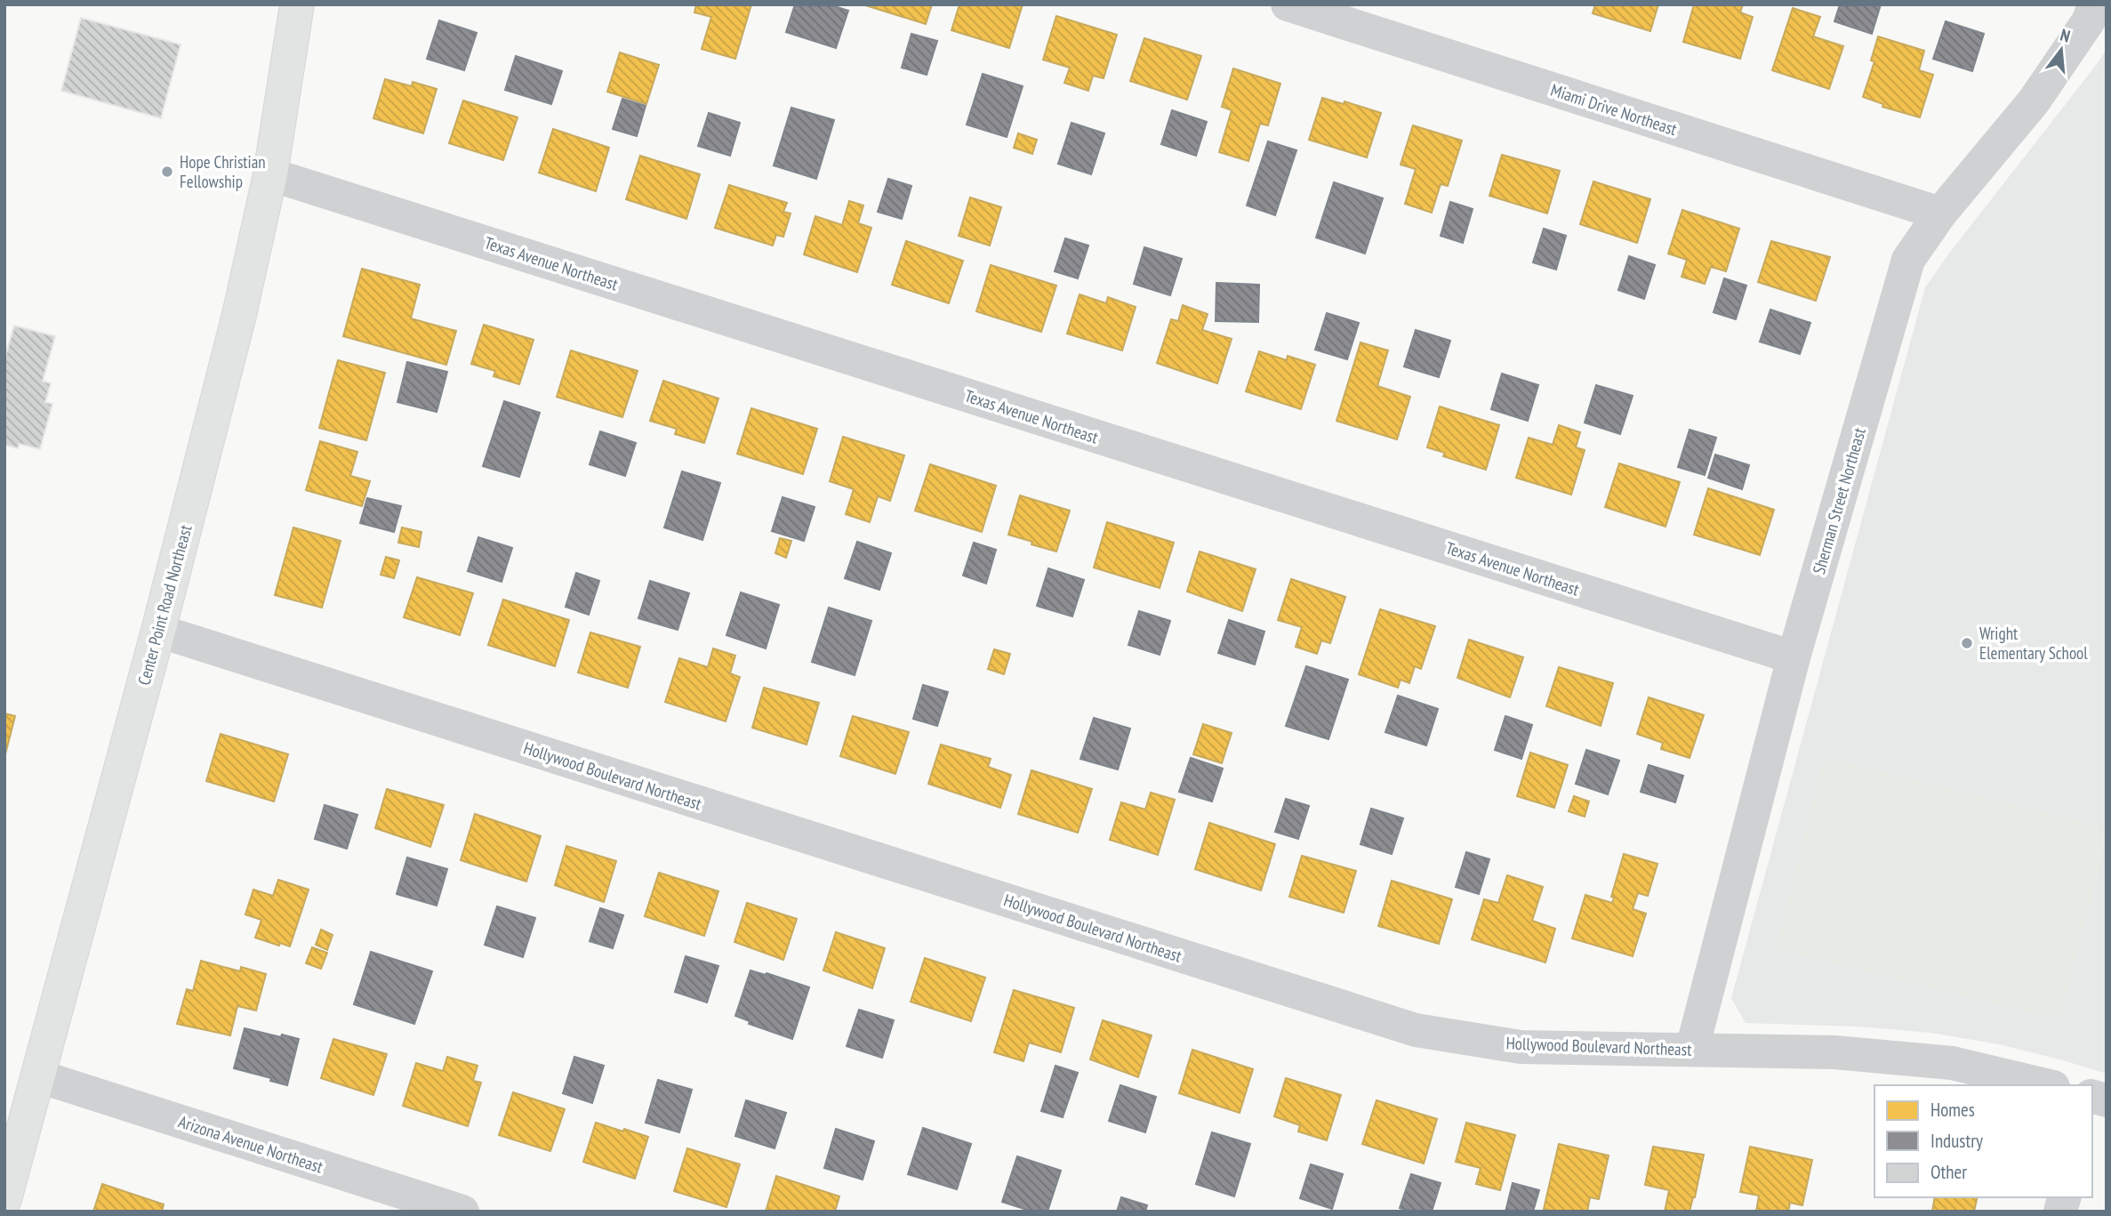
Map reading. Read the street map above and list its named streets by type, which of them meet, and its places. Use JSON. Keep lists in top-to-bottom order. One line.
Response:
{"streets":{"main road":["Center Point Road Northeast"],"street":["Miami Drive Northeast","Texas Avenue Northeast","Sherman Street Northeast","Hollywood Boulevard Northeast","Arizona Avenue Northeast"]},"crossings":[["Miami Drive Northeast","Sherman Street Northeast"],["Texas Avenue Northeast","Sherman Street Northeast"],["Texas Avenue Northeast","Center Point Road Northeast"],["Sherman Street Northeast","Hollywood Boulevard Northeast"],["Center Point Road Northeast","Hollywood Boulevard Northeast"],["Center Point Road Northeast","Arizona Avenue Northeast"]],"places":["Hope Christian Fellowship","Wright Elementary School"],"legend":["Homes","Industry","Other"],"north":"top"}
